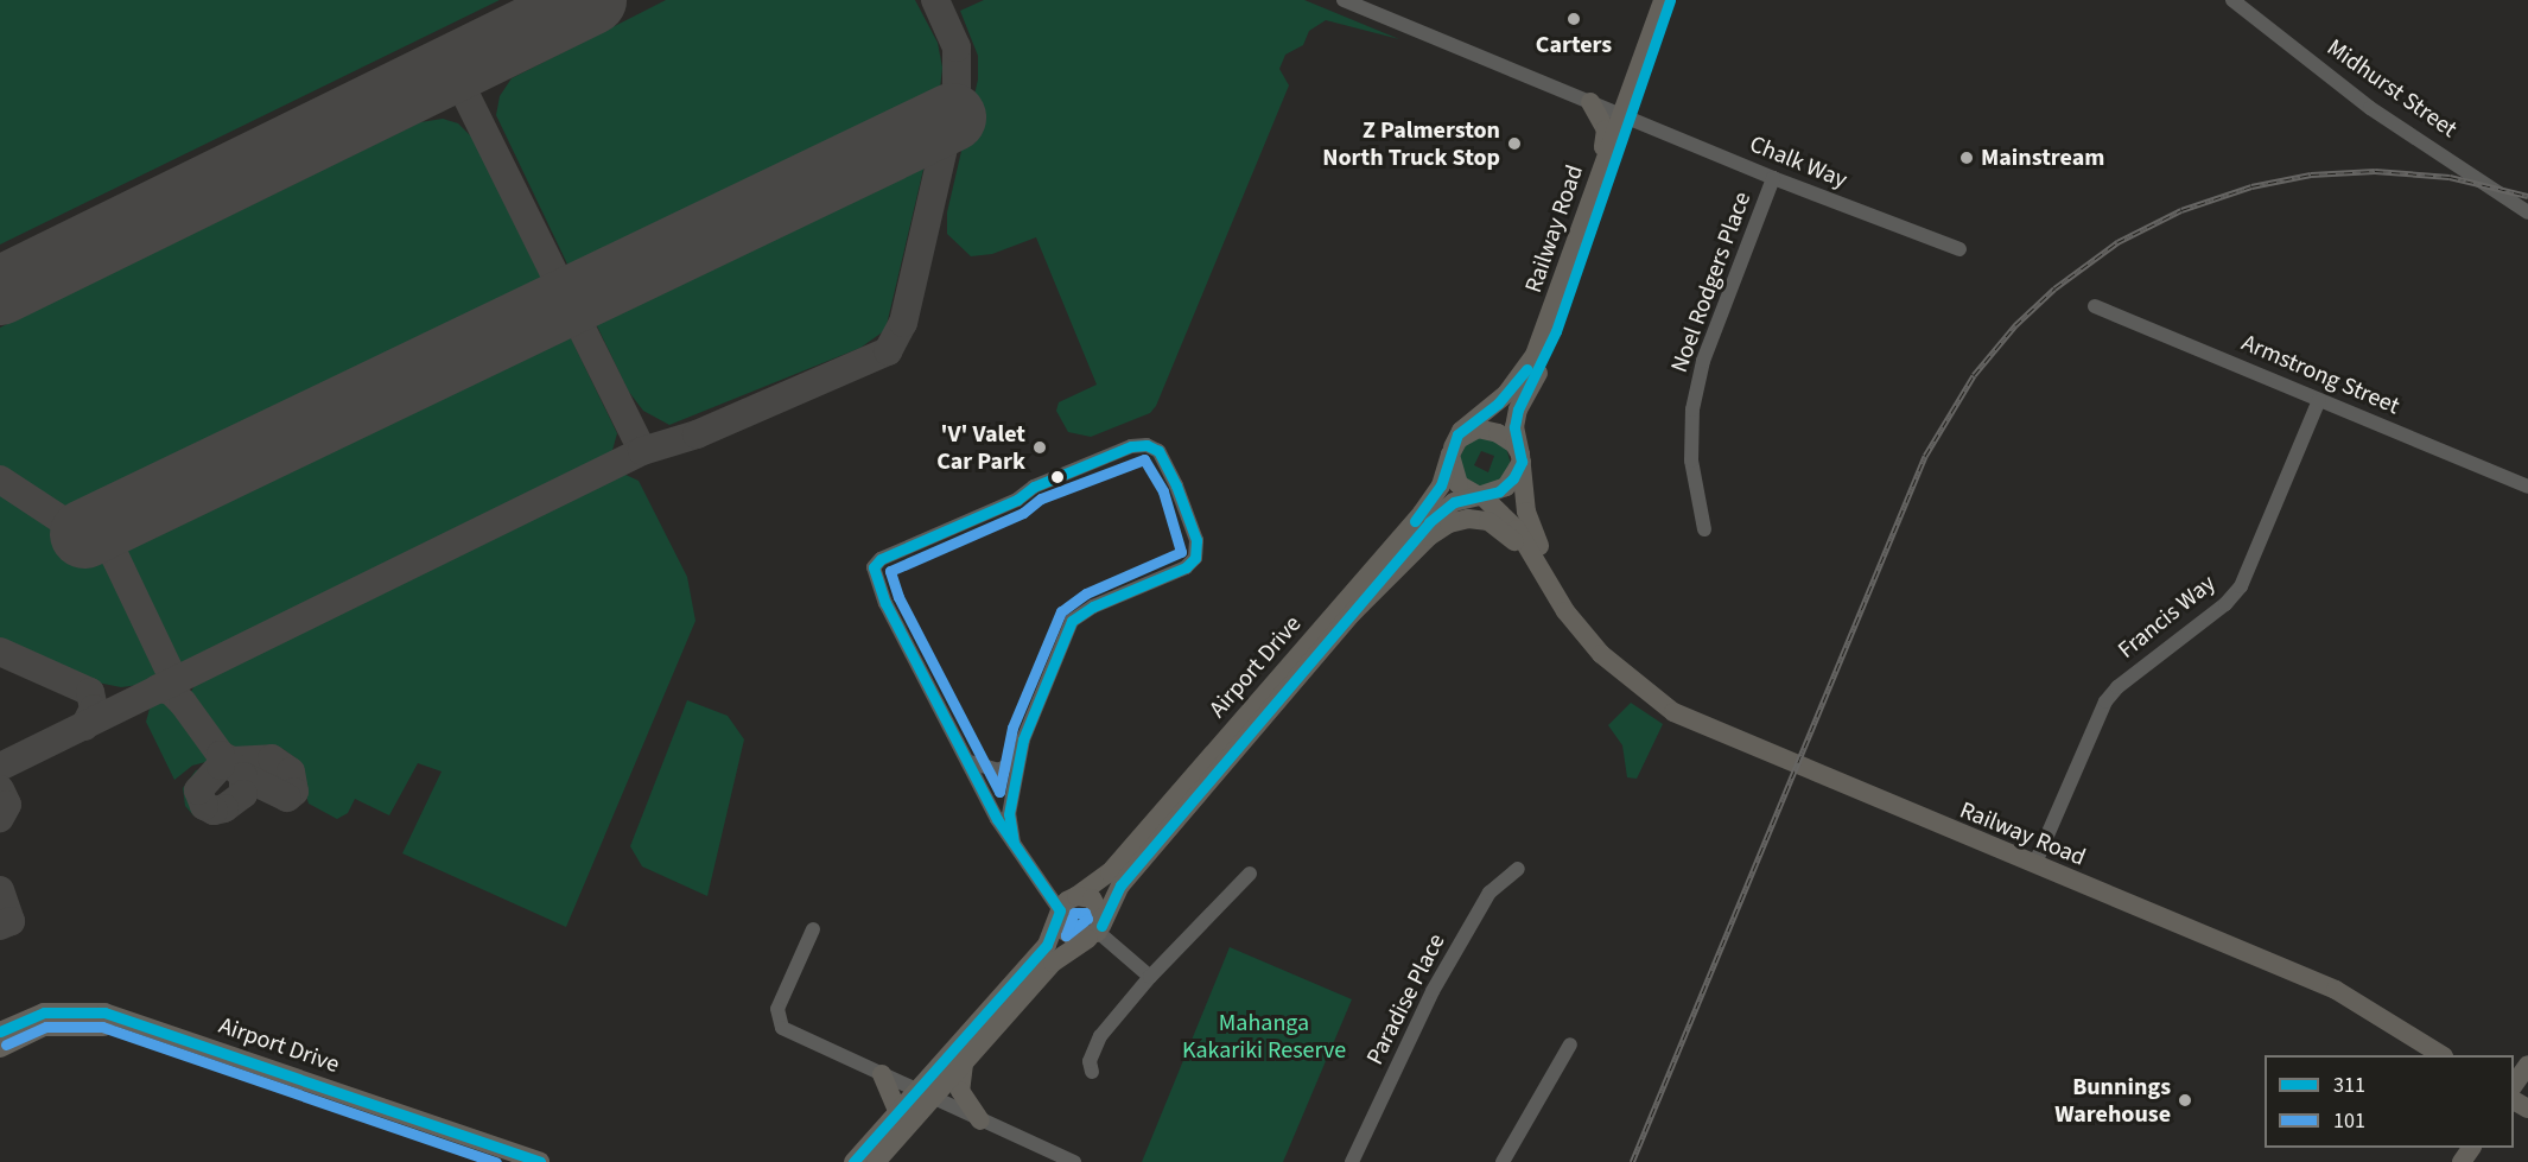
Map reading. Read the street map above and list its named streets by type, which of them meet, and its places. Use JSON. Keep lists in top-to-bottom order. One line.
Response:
{"streets":{"main road":["Railway Road","Airport Drive"],"street":["Midhurst Street","Chalk Way","Noel Rodgers Place","Armstrong Street","Francis Way","Paradise Place"]},"crossings":[["Chalk Way","Railway Road"],["Chalk Way","Noel Rodgers Place"],["Railway Road","Francis Way"],["Railway Road","Airport Drive"],["Armstrong Street","Francis Way"]],"parks":["Mahanga Kakariki Reserve"],"places":["Carters","Z Palmerston North Truck Stop","Mainstream","'V' Valet Car Park","Bunnings Warehouse"],"lines":["transit line 311","transit line 101"],"legend":["311","101"]}
